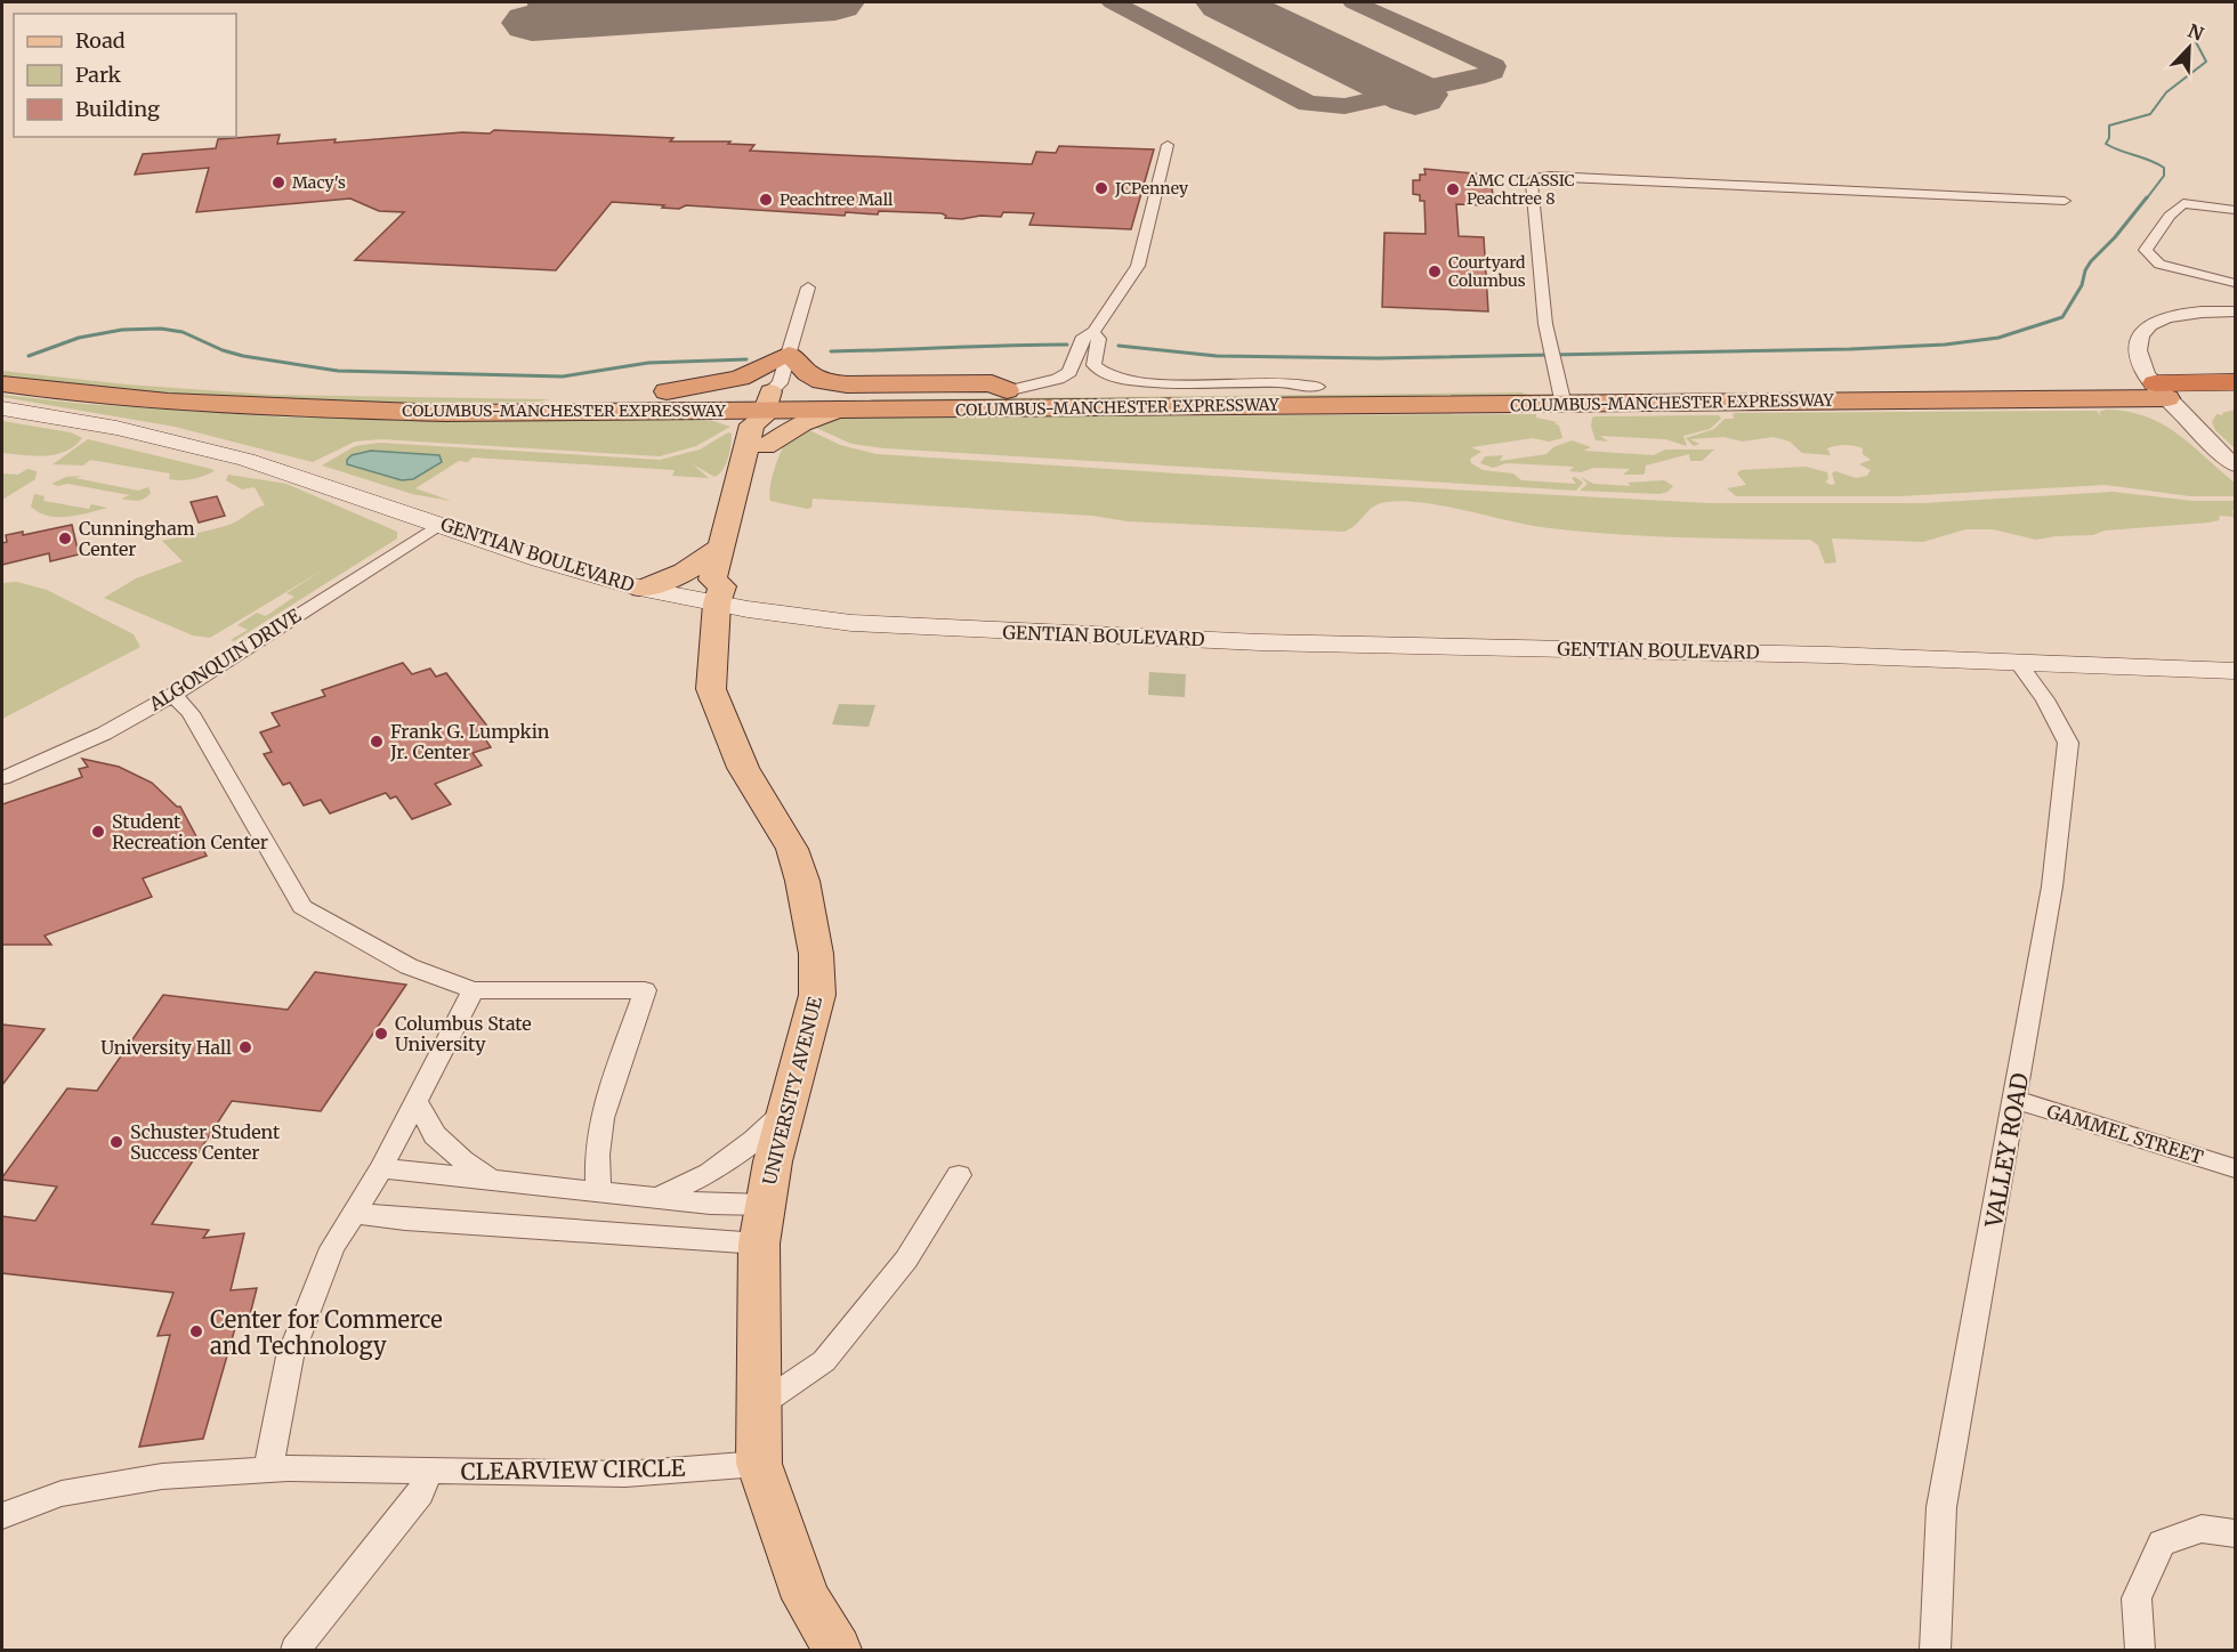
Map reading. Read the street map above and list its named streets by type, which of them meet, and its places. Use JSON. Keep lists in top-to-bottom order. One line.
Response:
{"streets":{"highway":["COLUMBUS-MANCHESTER EXPRESSWAY"],"main road":["GENTIAN BOULEVARD","UNIVERSITY AVENUE"],"street":["ALGONQUIN DRIVE","GAMMEL STREET","VALLEY ROAD","CLEARVIEW CIRCLE"]},"crossings":[["COLUMBUS-MANCHESTER EXPRESSWAY","UNIVERSITY AVENUE"],["GENTIAN BOULEVARD","ALGONQUIN DRIVE"],["GENTIAN BOULEVARD","UNIVERSITY AVENUE"],["GENTIAN BOULEVARD","VALLEY ROAD"],["UNIVERSITY AVENUE","CLEARVIEW CIRCLE"],["GAMMEL STREET","VALLEY ROAD"]],"places":["Macy's","JCPenney","AMC CLASSIC Peachtree 8","Peachtree Mall","Courtyard Columbus","Cunningham Center","Frank G. Lumpkin Jr. Center","Student Recreation Center","Columbus State University","University Hall","Schuster Student Success Center","Center for Commerce and Technology"],"legend":["Road","Park","Building"],"north":"top right"}
